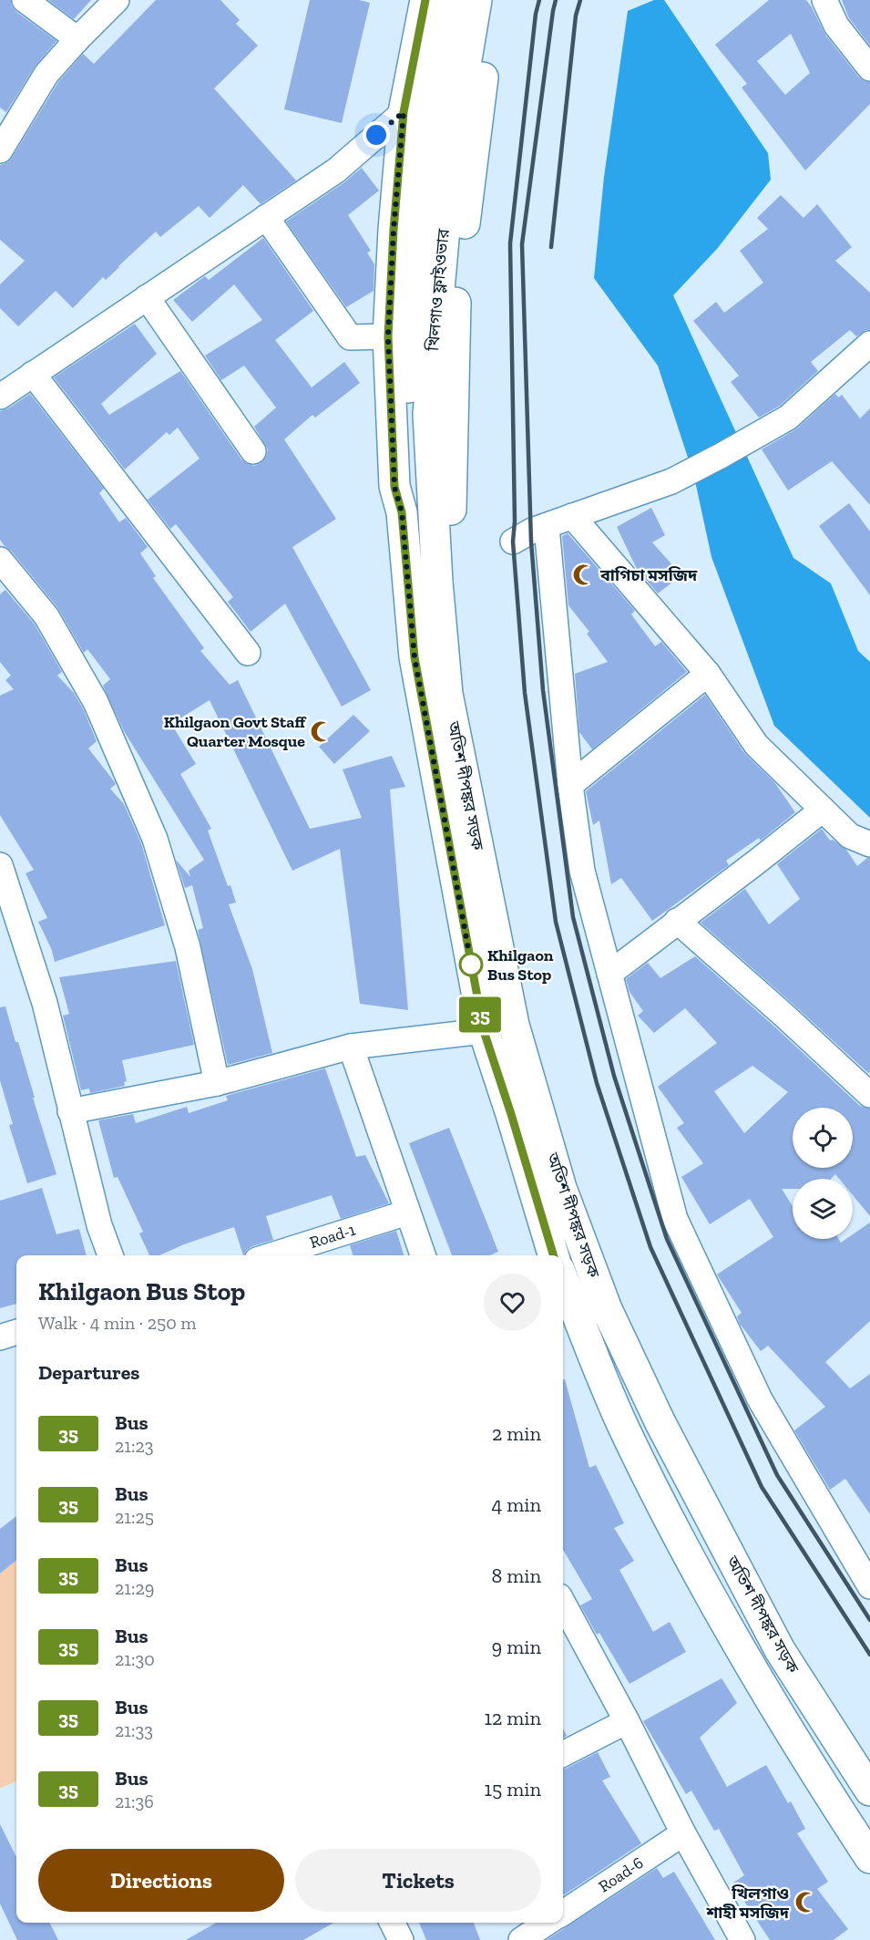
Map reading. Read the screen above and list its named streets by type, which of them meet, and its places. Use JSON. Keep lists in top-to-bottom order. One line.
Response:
{"streets":{"main road":["খিলগাও ফ্লাইওভার","অতিশ দীপঙ্কর সড়ক"],"street":["Road-1","Road-6"]},"crossings":[["খিলগাও ফ্লাইওভার","অতিশ দীপঙ্কর সড়ক"]],"places":{"mosque":["বাগিচা মসজিদ","Khilgaon Govt Staff Quarter Mosque","খিলগাও শাহী মসজিদ"],"other":["Khilgaon Bus Stop"]},"lines":["bus line 35"],"page":{"on_map":"35","heading":[["Khilgaon Bus Stop","Walk · 4 min · 250 m"],"Departures"],"list":[{"mark":"35","name":"Bus","note":"21:23","value":"2 min"},{"mark":"35","name":"Bus","note":"21:25","value":"4 min"},{"mark":"35","name":"Bus","note":"21:29","value":"8 min"},{"mark":"35","name":"Bus","note":"21:30","value":"9 min"},{"mark":"35","name":"Bus","note":"21:33","value":"12 min"},{"mark":"35","name":"Bus","note":"21:36","value":"15 min"}],"buttons":["Directions","Tickets"]}}
